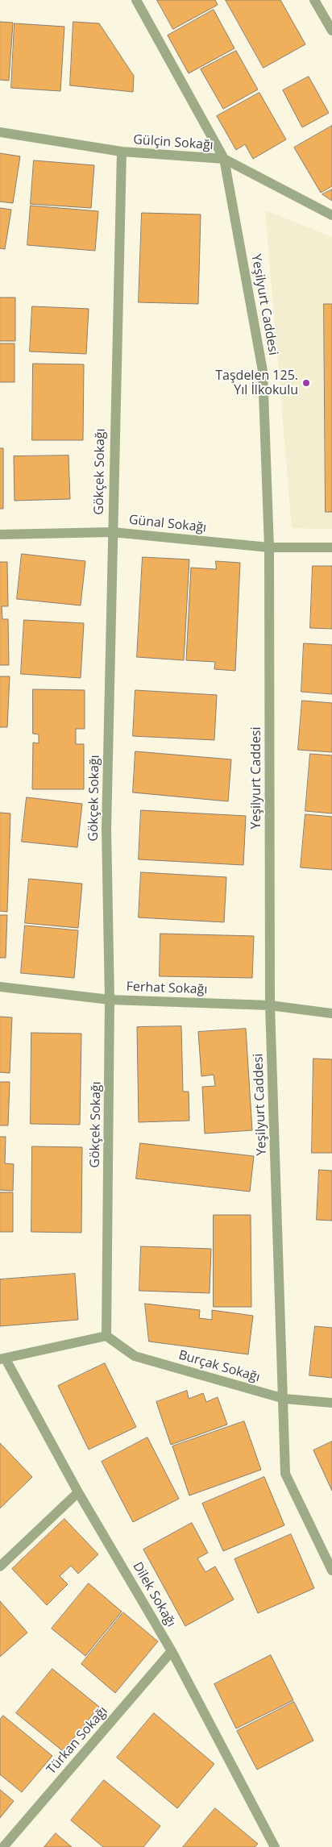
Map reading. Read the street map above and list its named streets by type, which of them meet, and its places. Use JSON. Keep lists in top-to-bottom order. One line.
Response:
{"streets":{"street":["Gülçin Sokağı","Yeşilyurt Caddesi","Gökçek Sokağı","Günal Sokağı","Ferhat Sokağı","Burçak Sokağı","Dilek Sokağı","Türkan Sokağı"]},"crossings":[["Gülçin Sokağı","Yeşilyurt Caddesi"],["Gülçin Sokağı","Gökçek Sokağı"],["Yeşilyurt Caddesi","Günal Sokağı"],["Yeşilyurt Caddesi","Ferhat Sokağı"],["Yeşilyurt Caddesi","Burçak Sokağı"],["Gökçek Sokağı","Günal Sokağı"],["Gökçek Sokağı","Ferhat Sokağı"],["Gökçek Sokağı","Burçak Sokağı"],["Dilek Sokağı","Türkan Sokağı"]],"places":["Taşdelen 125. Yıl İlkokulu"]}
